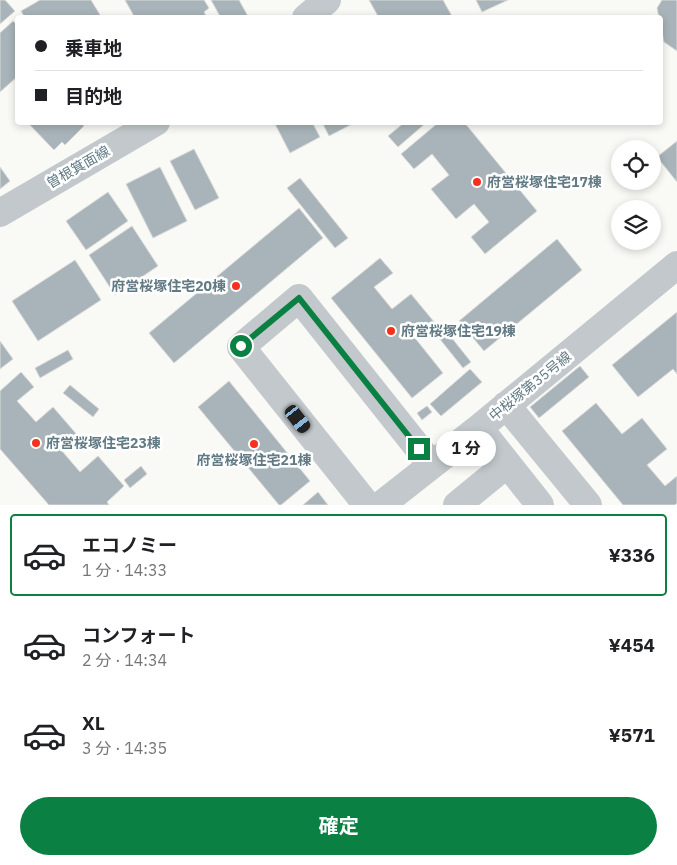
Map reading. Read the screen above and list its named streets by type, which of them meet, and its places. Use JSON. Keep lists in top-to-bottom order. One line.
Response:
{"streets":{"street":["曽根箕面線","中桜塚第35号線"]},"places":["府営桜塚住宅17棟","府営桜塚住宅20棟","府営桜塚住宅19棟","府営桜塚住宅23棟","府営桜塚住宅21棟"],"page":{"banner":["乗車地","目的地"],"bubble":"1 分","list":[{"name":"エコノミー","note":"1 分 · 14:33","value":"¥336"},{"name":"コンフォート","note":"2 分 · 14:34","value":"¥454"},{"name":"XL","note":"3 分 · 14:35","value":"¥571"}],"buttons":"確定"}}
